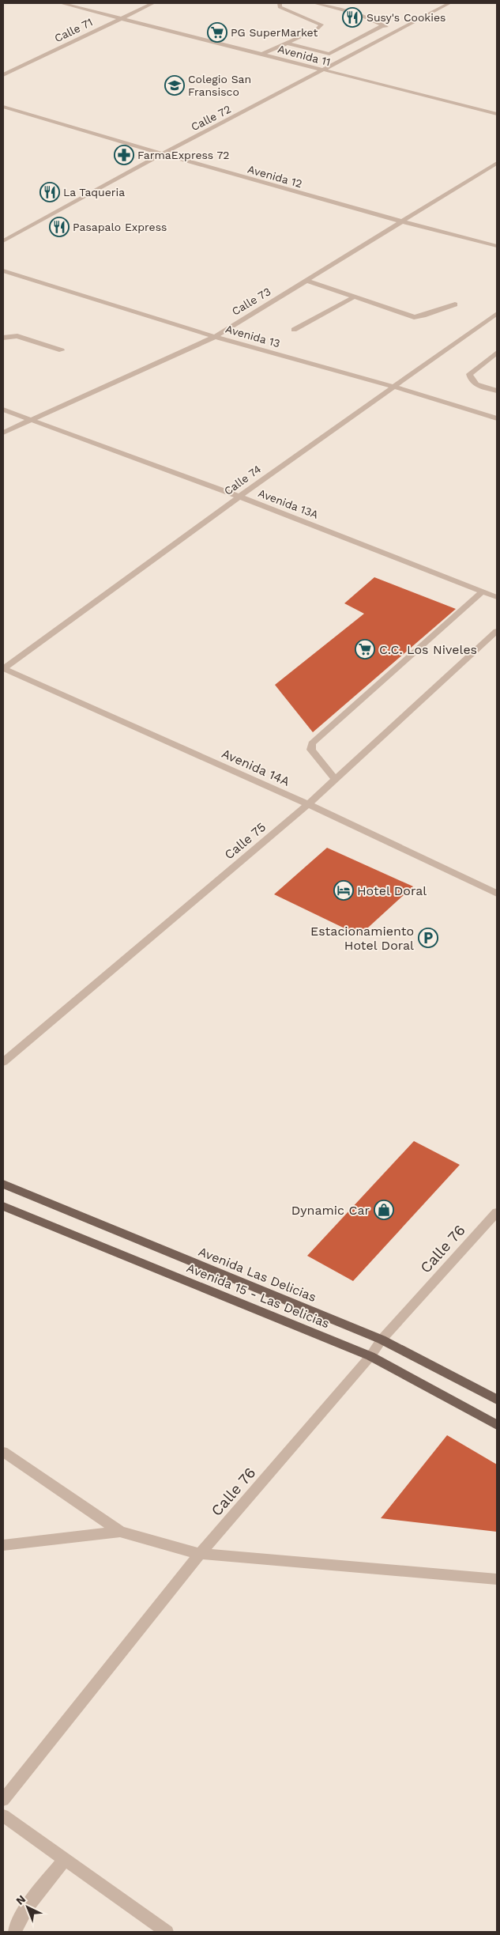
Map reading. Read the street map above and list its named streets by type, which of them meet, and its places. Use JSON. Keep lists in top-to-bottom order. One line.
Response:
{"streets":{"main road":["Avenida Las Delicias","Avenida 15 - Las Delicias"],"street":["Calle 71","Avenida 11","Calle 72","Avenida 12","Calle 73","Avenida 13","Calle 74","Avenida 13A","Avenida 14A","Calle 75","Calle 76"]},"crossings":[["Calle 71","Avenida 11"],["Avenida 11","Calle 72"],["Calle 72","Avenida 12"],["Avenida 12","Calle 73"],["Calle 73","Avenida 13"],["Calle 73","Avenida 13A"],["Avenida 13","Calle 74"],["Calle 74","Avenida 13A"],["Calle 74","Avenida 14A"],["Avenida 14A","Calle 75"],["Calle 76","Avenida Las Delicias"],["Calle 76","Avenida 15 - Las Delicias"]],"places":{"restaurant":["Susy's Cookies","La Taqueria","Pasapalo Express"],"supermarket":["PG SuperMarket","C.C. Los Niveles"],"school or university":["Colegio San Fransisco"],"pharmacy":["FarmaExpress 72"],"hotel":["Hotel Doral"],"parking":["Estacionamiento Hotel Doral"],"shop":["Dynamic Car"]},"north":"top left"}
